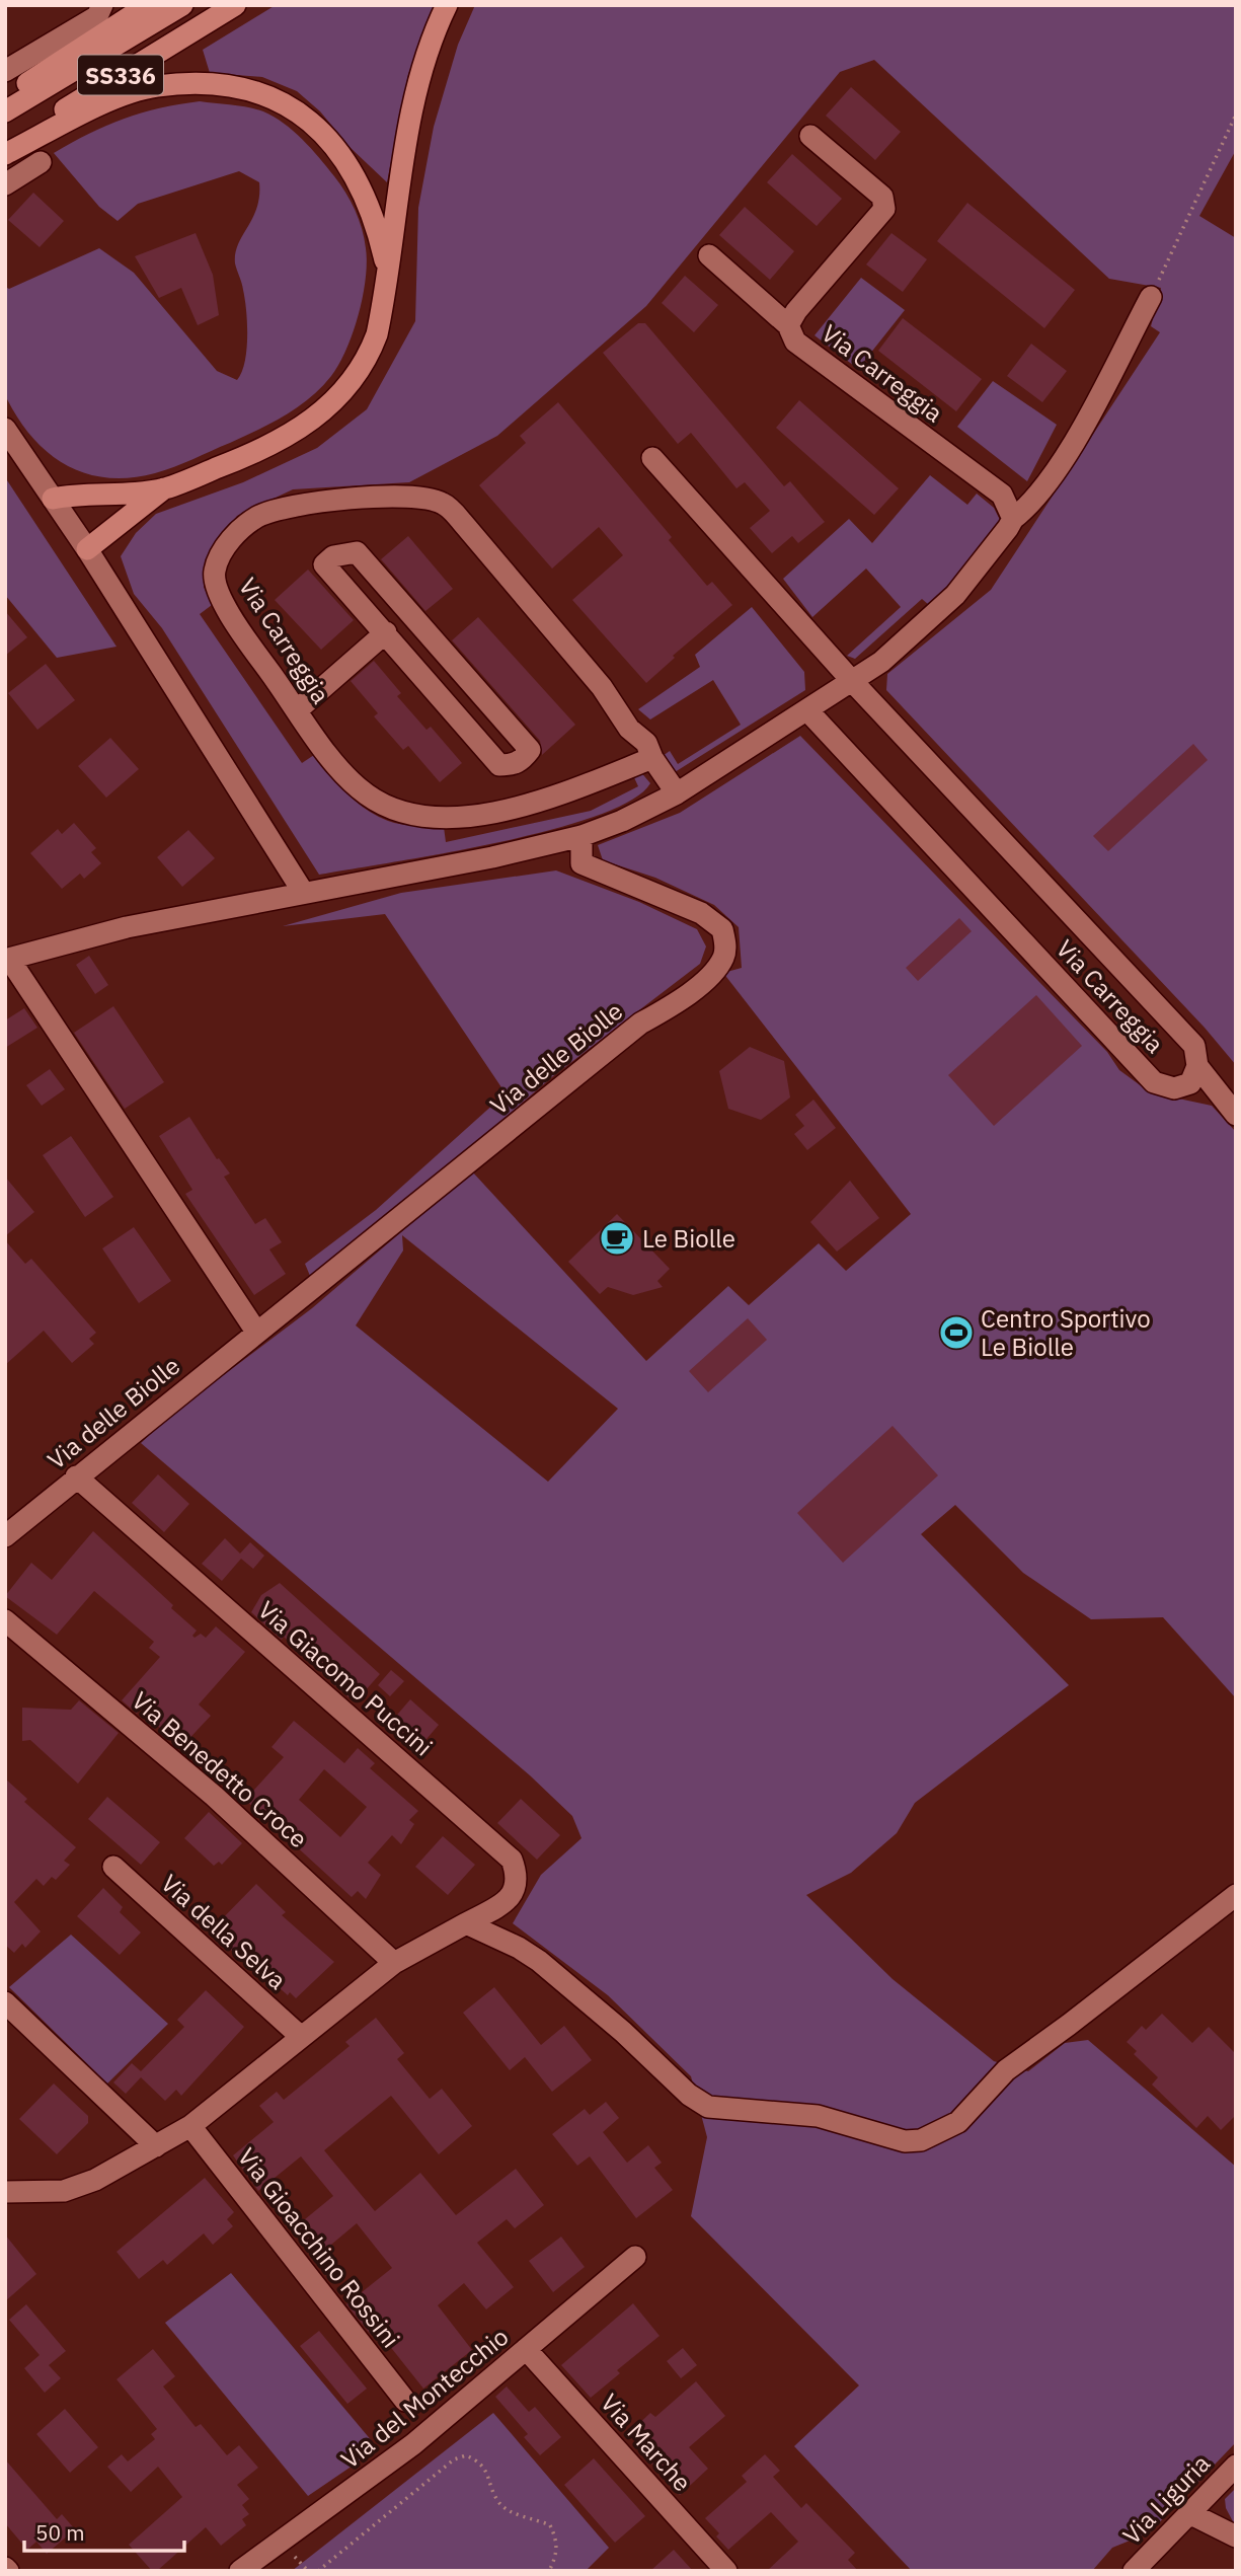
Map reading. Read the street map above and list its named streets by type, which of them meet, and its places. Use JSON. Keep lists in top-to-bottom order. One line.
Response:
{"streets":{"highway":["SS336"],"street":["Via Carreggia","Via delle Biolle","Via Giacomo Puccini","Via Benedetto Croce","Via della Selva","Via Gioacchino Rossini","Via del Montecchio","Via Marche","Via Liguria"]},"crossings":[["Via delle Biolle","Via Giacomo Puccini"],["Via del Montecchio","Via Marche"]],"places":{"cafe":["Le Biolle"],"sports":["Centro Sportivo Le Biolle"]},"scale_bar":"50 m"}
